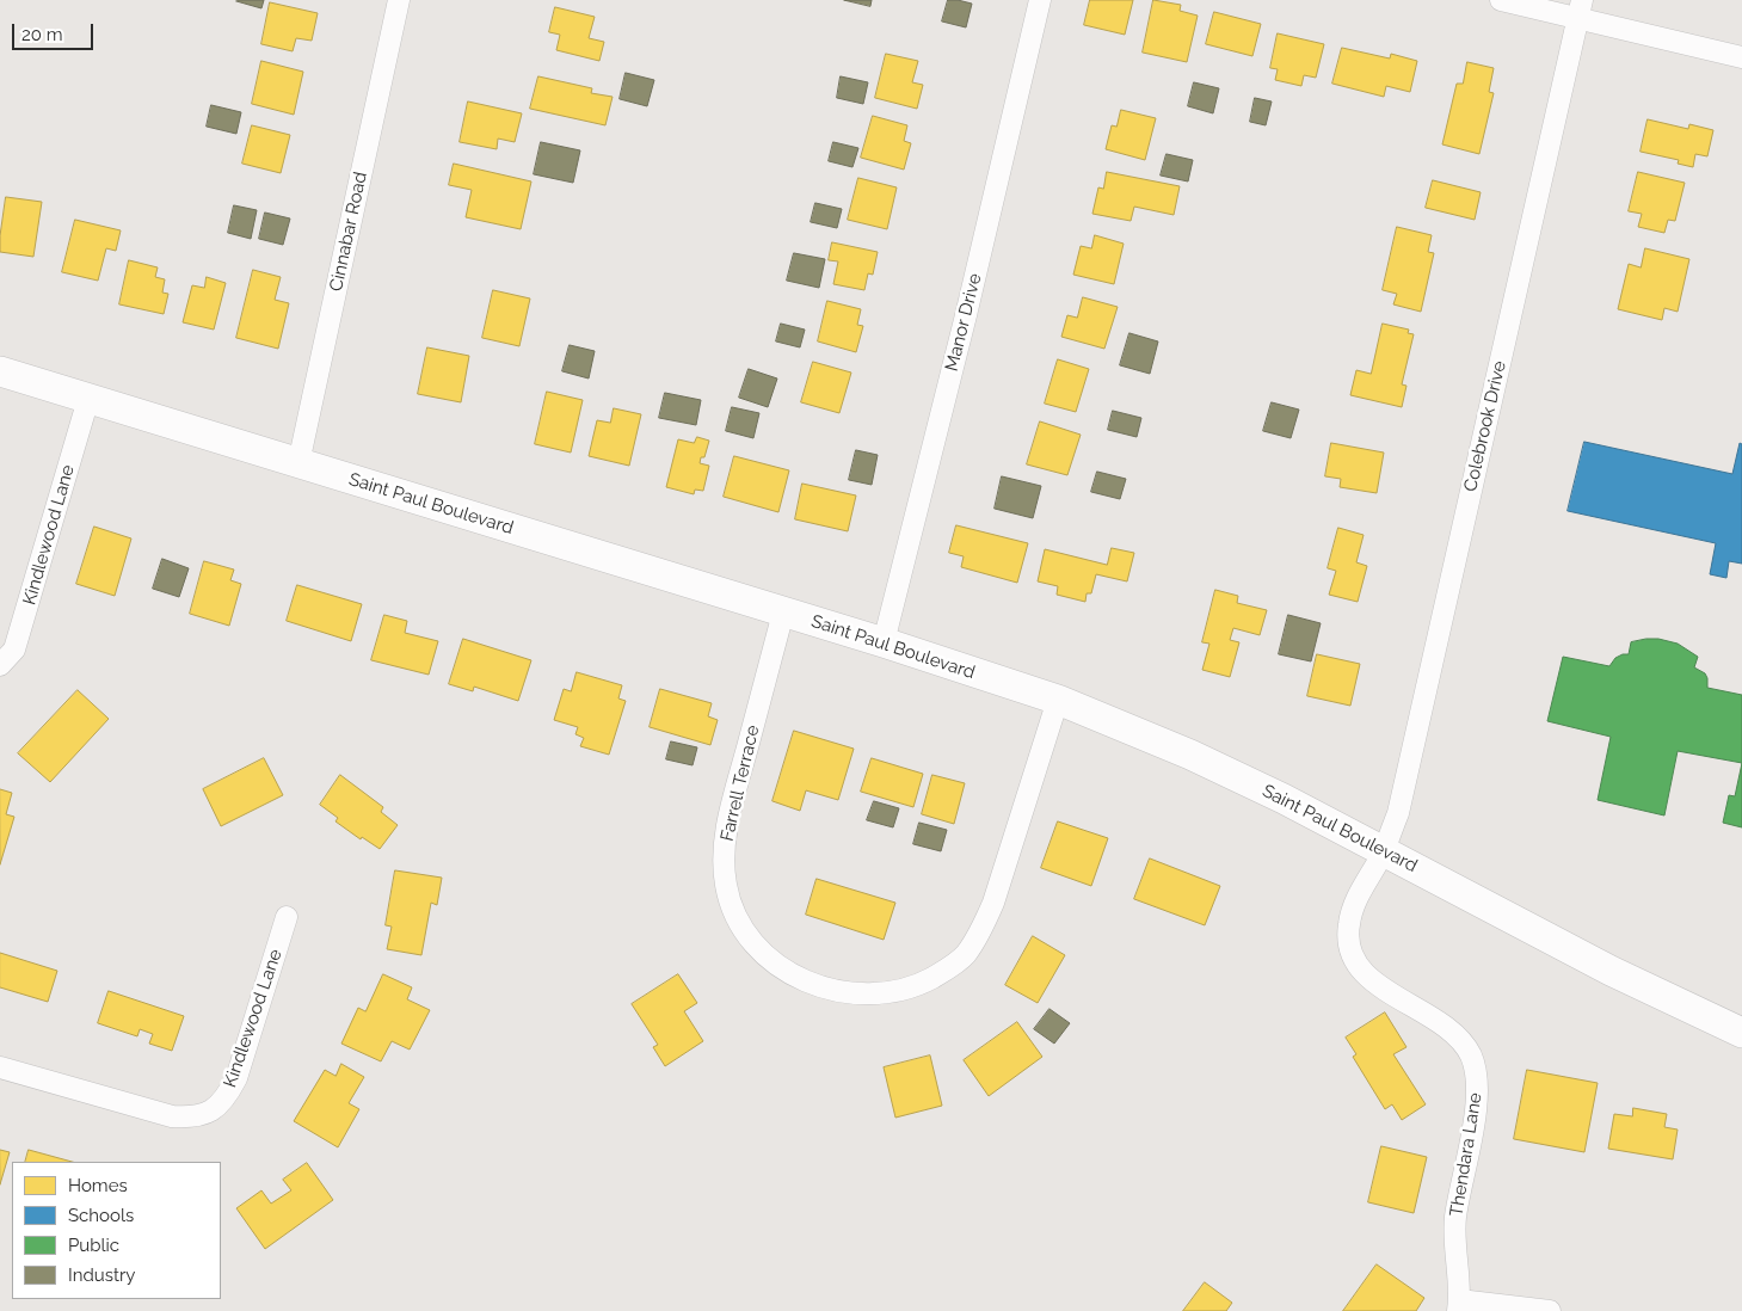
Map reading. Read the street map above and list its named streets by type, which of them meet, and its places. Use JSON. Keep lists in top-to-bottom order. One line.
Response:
{"streets":{"street":["Cinnabar Road","Manor Drive","Colebrook Drive","Saint Paul Boulevard","Kindlewood Lane","Farrell Terrace","Thendara Lane"]},"crossings":[["Cinnabar Road","Saint Paul Boulevard"],["Manor Drive","Saint Paul Boulevard"],["Colebrook Drive","Saint Paul Boulevard"],["Colebrook Drive","Thendara Lane"],["Saint Paul Boulevard","Kindlewood Lane"],["Saint Paul Boulevard","Farrell Terrace"],["Saint Paul Boulevard","Thendara Lane"]],"legend":["Homes","Schools","Public","Industry"],"scale_bar":"20 m"}
